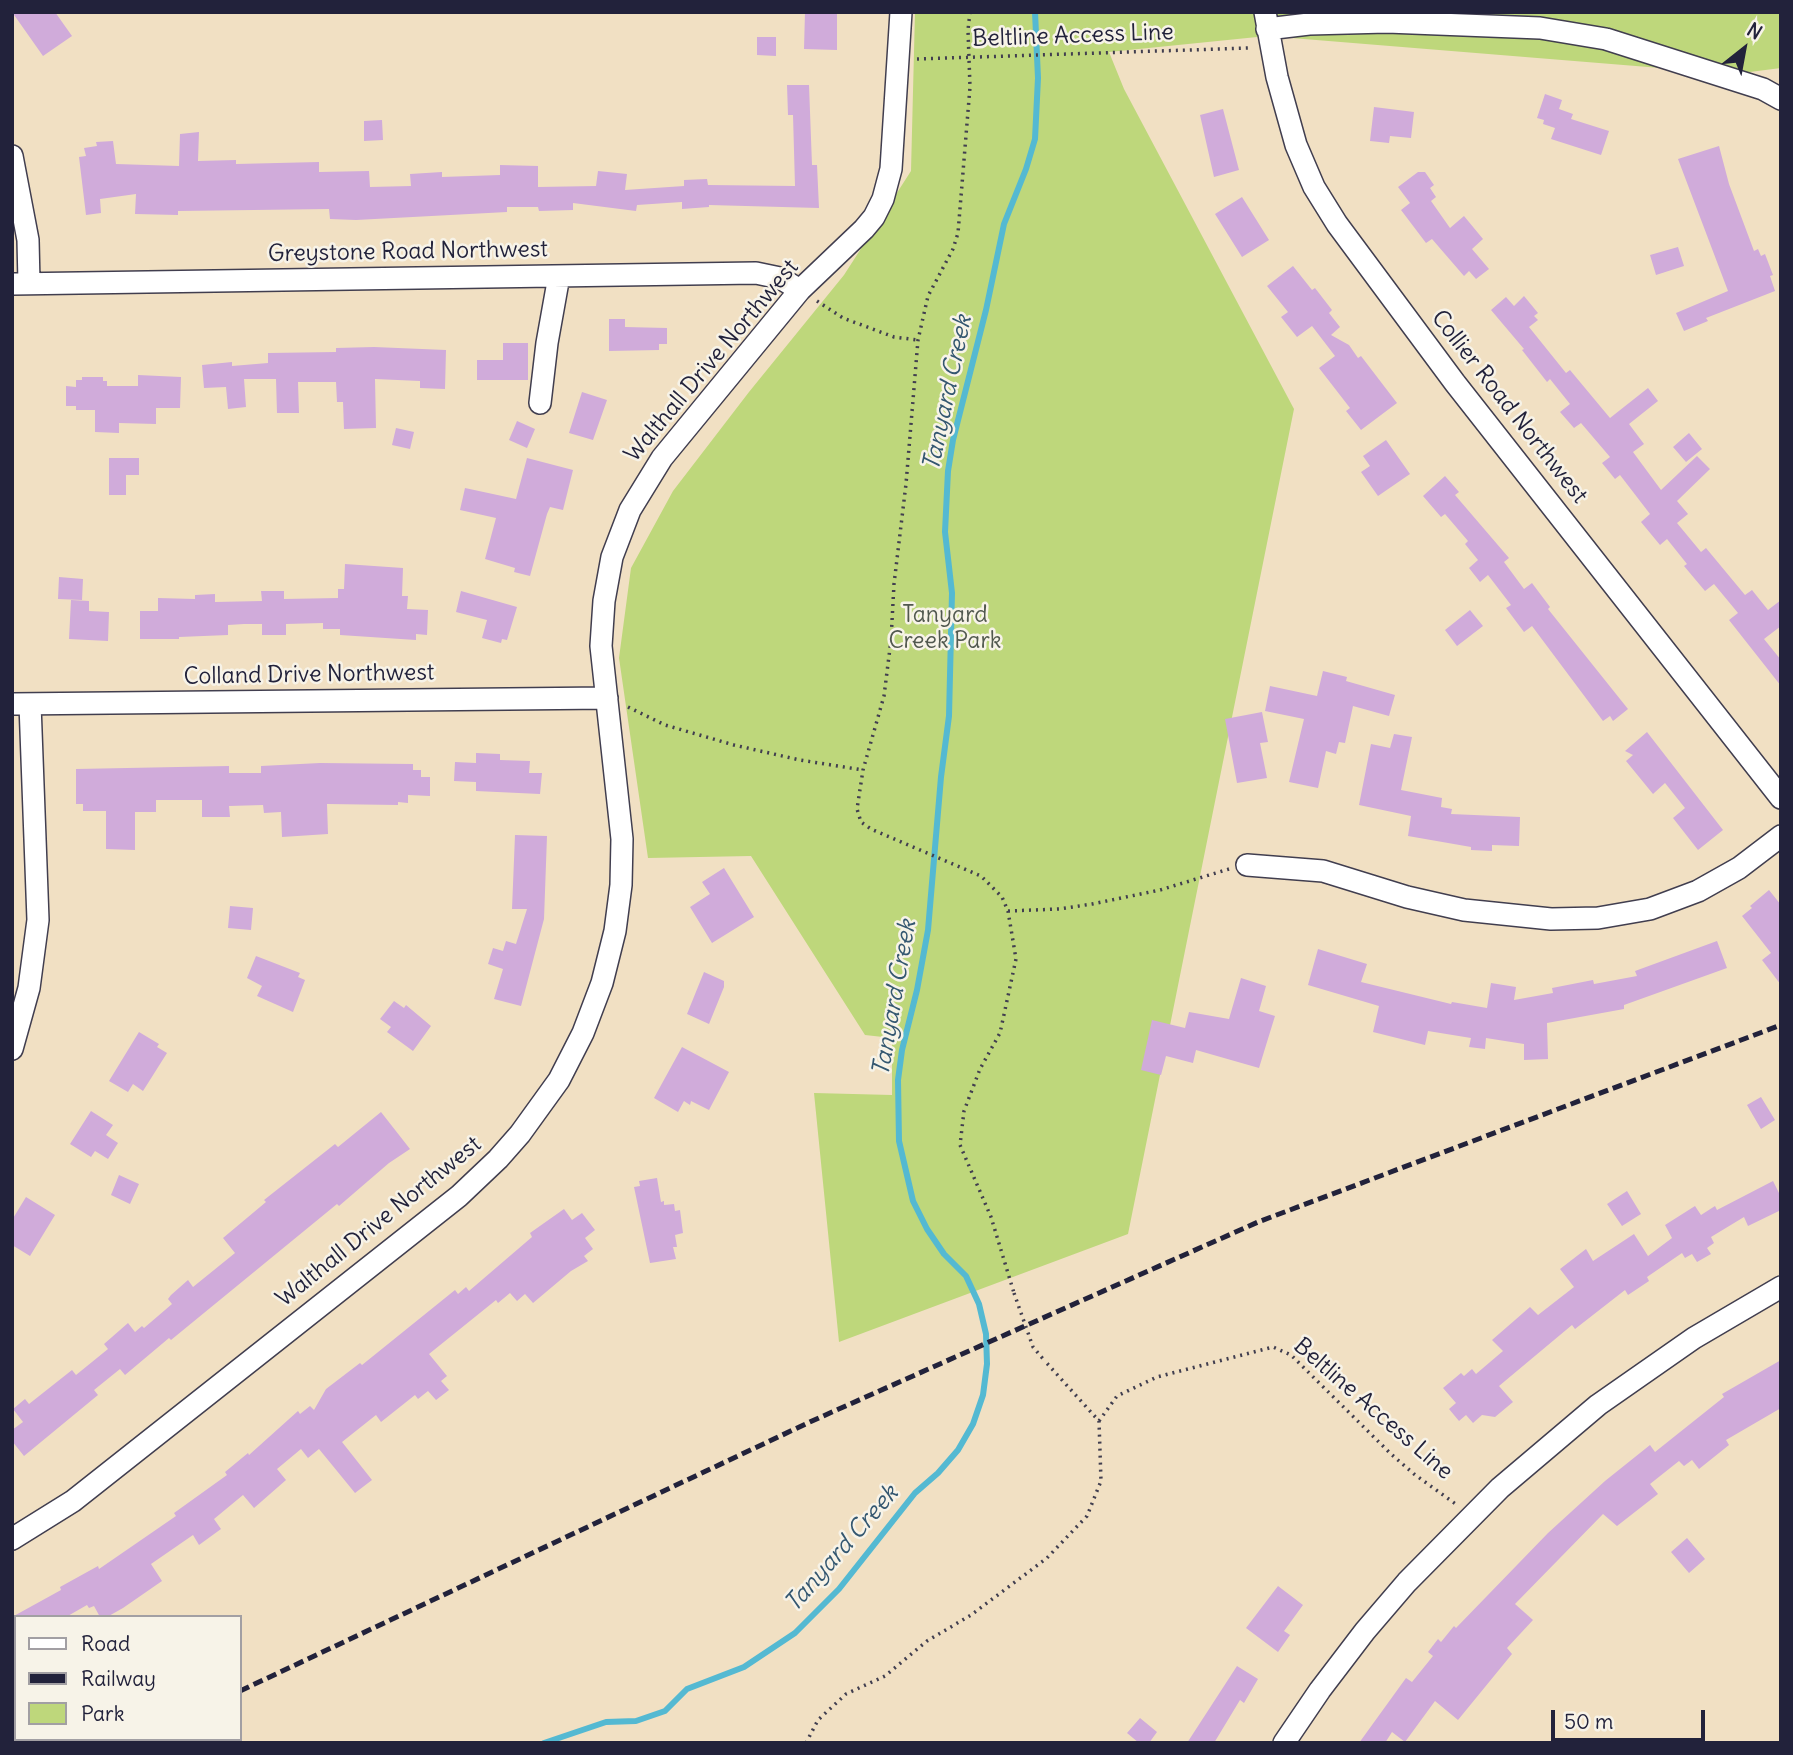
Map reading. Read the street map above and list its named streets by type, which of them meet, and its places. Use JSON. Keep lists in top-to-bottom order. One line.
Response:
{"streets":{"street":["Greystone Road Northwest","Walthall Drive Northwest","Collier Road Northwest","Colland Drive Northwest"],"path":["Beltline Access Line"]},"crossings":[["Beltline Access Line","Walthall Drive Northwest"],["Greystone Road Northwest","Walthall Drive Northwest"],["Walthall Drive Northwest","Colland Drive Northwest"]],"water":["Tanyard Creek"],"parks":["Tanyard Creek Park"],"legend":["Road","Railway","Park"],"scale_bar":"50 m","north":"top right"}
